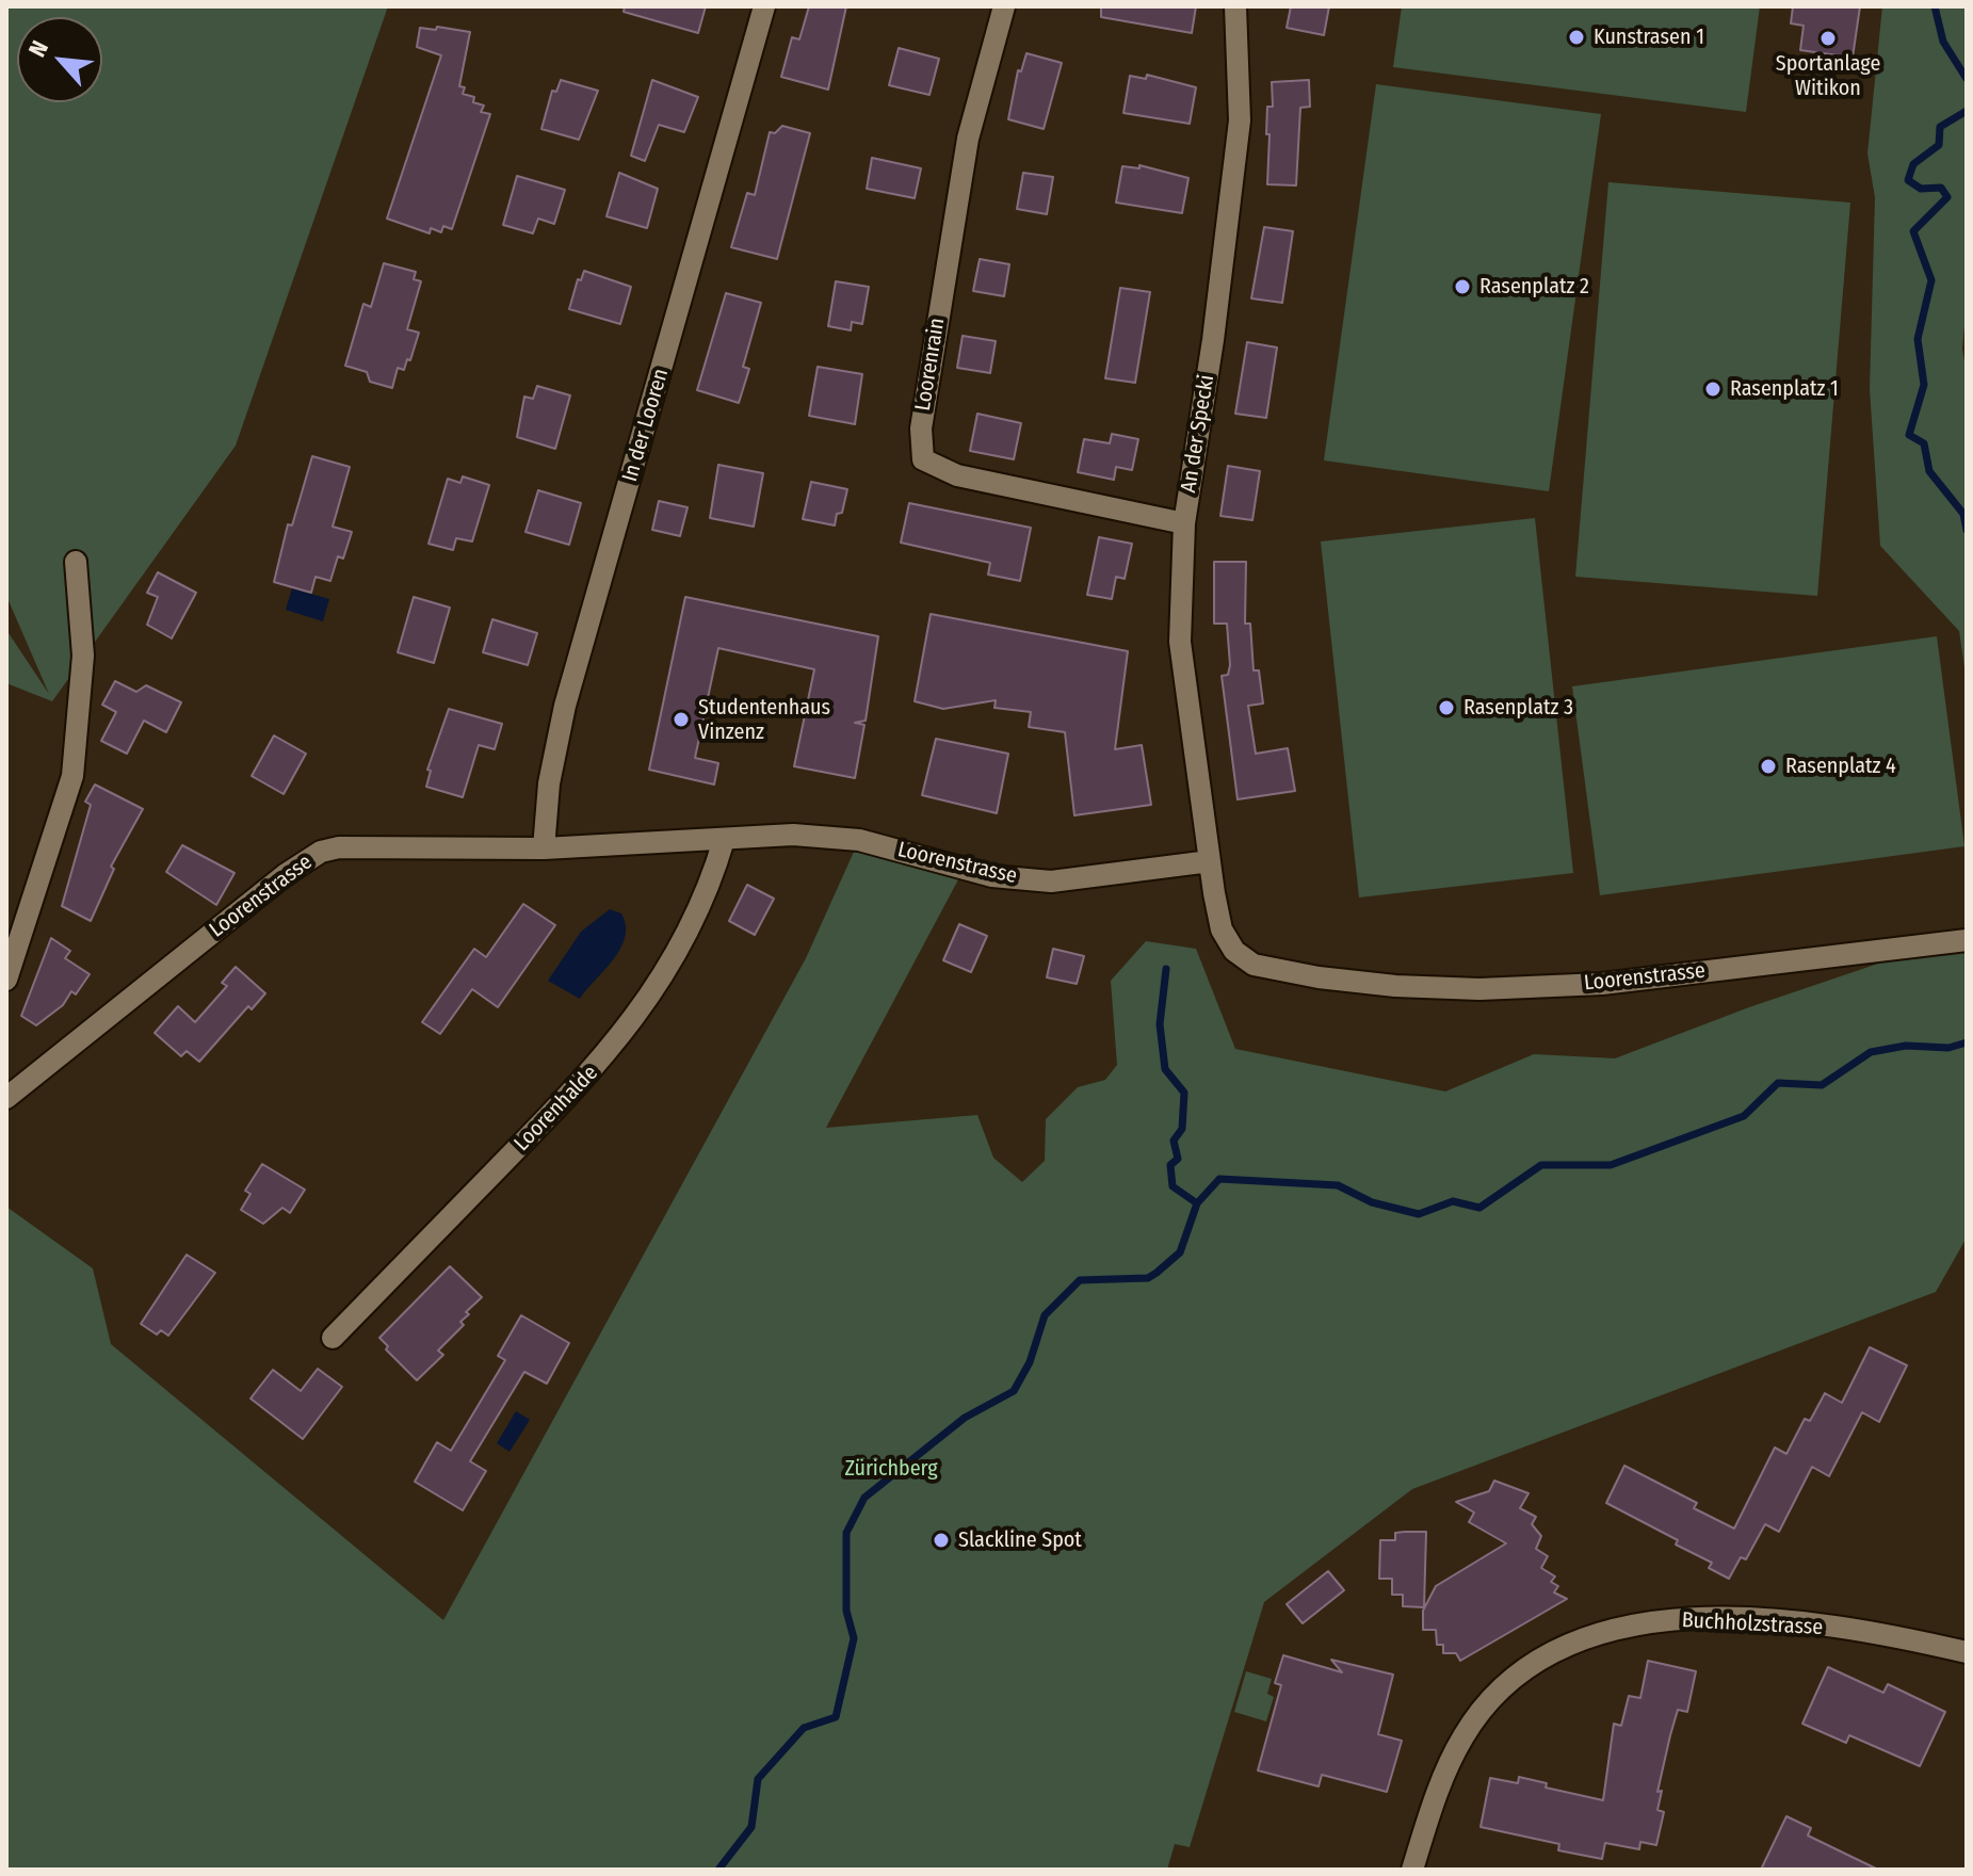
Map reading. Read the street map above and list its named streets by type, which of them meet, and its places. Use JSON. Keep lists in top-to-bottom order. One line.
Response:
{"streets":{"street":["Loorenrain","In der Looren","An der Specki","Loorenstrasse","Loorenhalde","Buchholzstrasse"]},"crossings":[["Loorenrain","An der Specki"],["In der Looren","Loorenstrasse"],["An der Specki","Loorenstrasse"],["Loorenstrasse","Loorenhalde"]],"parks":["Zürichberg"],"places":["Kunstrasen 1","Sportanlage Witikon","Rasenplatz 2","Rasenplatz 1","Rasenplatz 3","Studentenhaus Vinzenz","Rasenplatz 4","Slackline Spot"],"north":"top left"}
